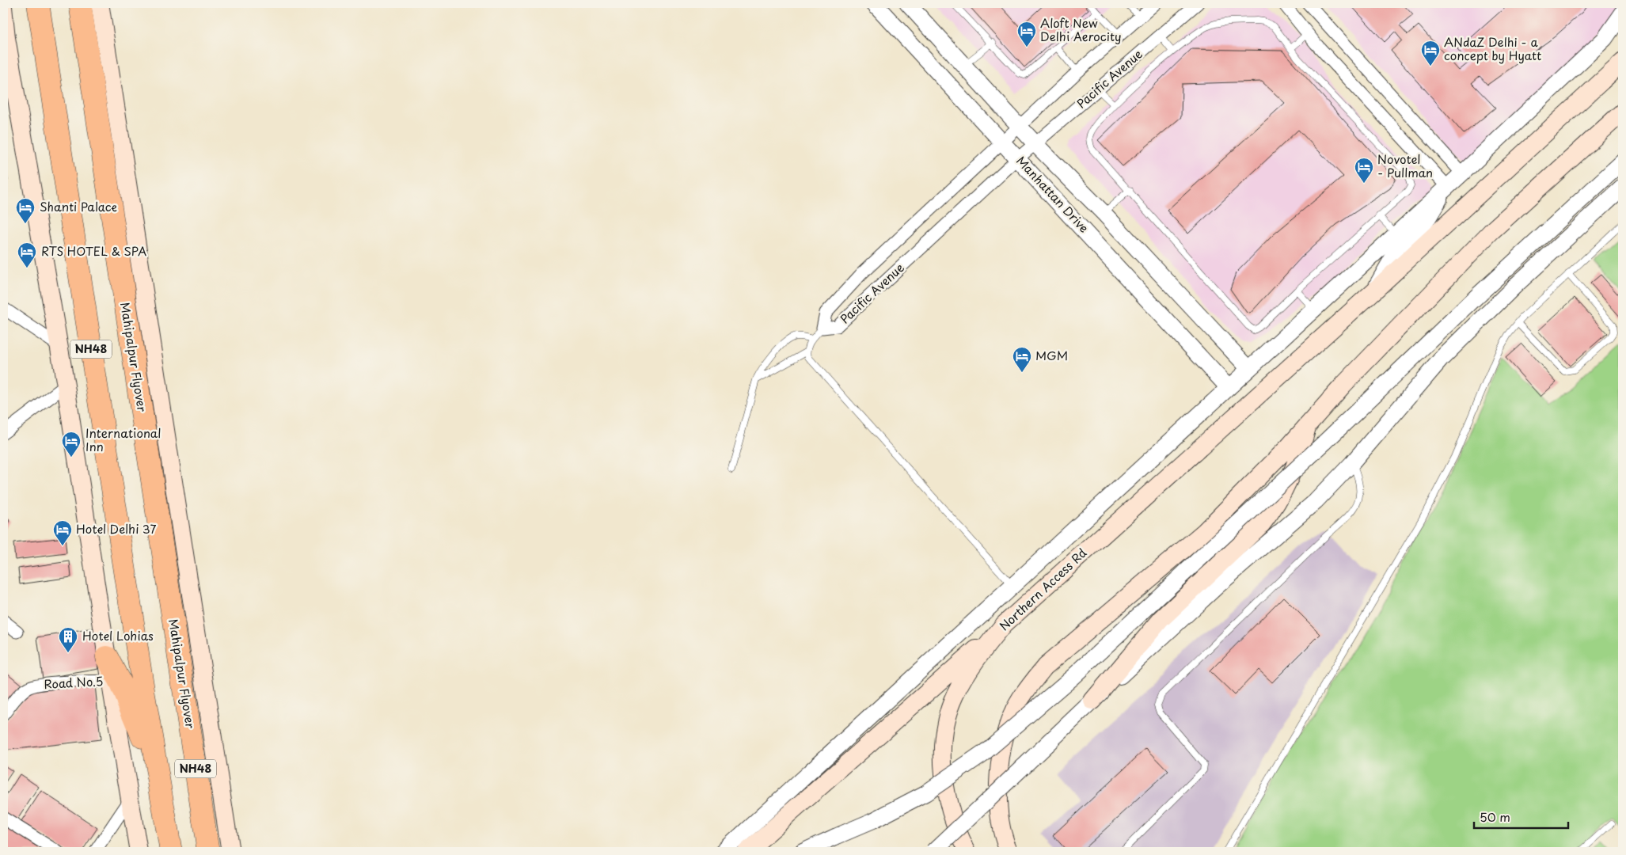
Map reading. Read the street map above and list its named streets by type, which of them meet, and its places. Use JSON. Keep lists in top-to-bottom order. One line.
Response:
{"streets":{"highway":["NH48","Mahipalpur Flyover"],"main road":["Northern Access Rd"],"street":["Pacific Avenue","Manhattan Drive","Road No.5"]},"crossings":[["Pacific Avenue","Manhattan Drive"]],"places":{"hotel":["Aloft New Delhi Aerocity","ANdaZ Delhi - a concept by Hyatt","Novotel - Pullman","Shanti Palace","RTS HOTEL & SPA","MGM","International Inn","Hotel Delhi 37"],"building":["Hotel Lohias"]},"scale_bar":"50 m"}
